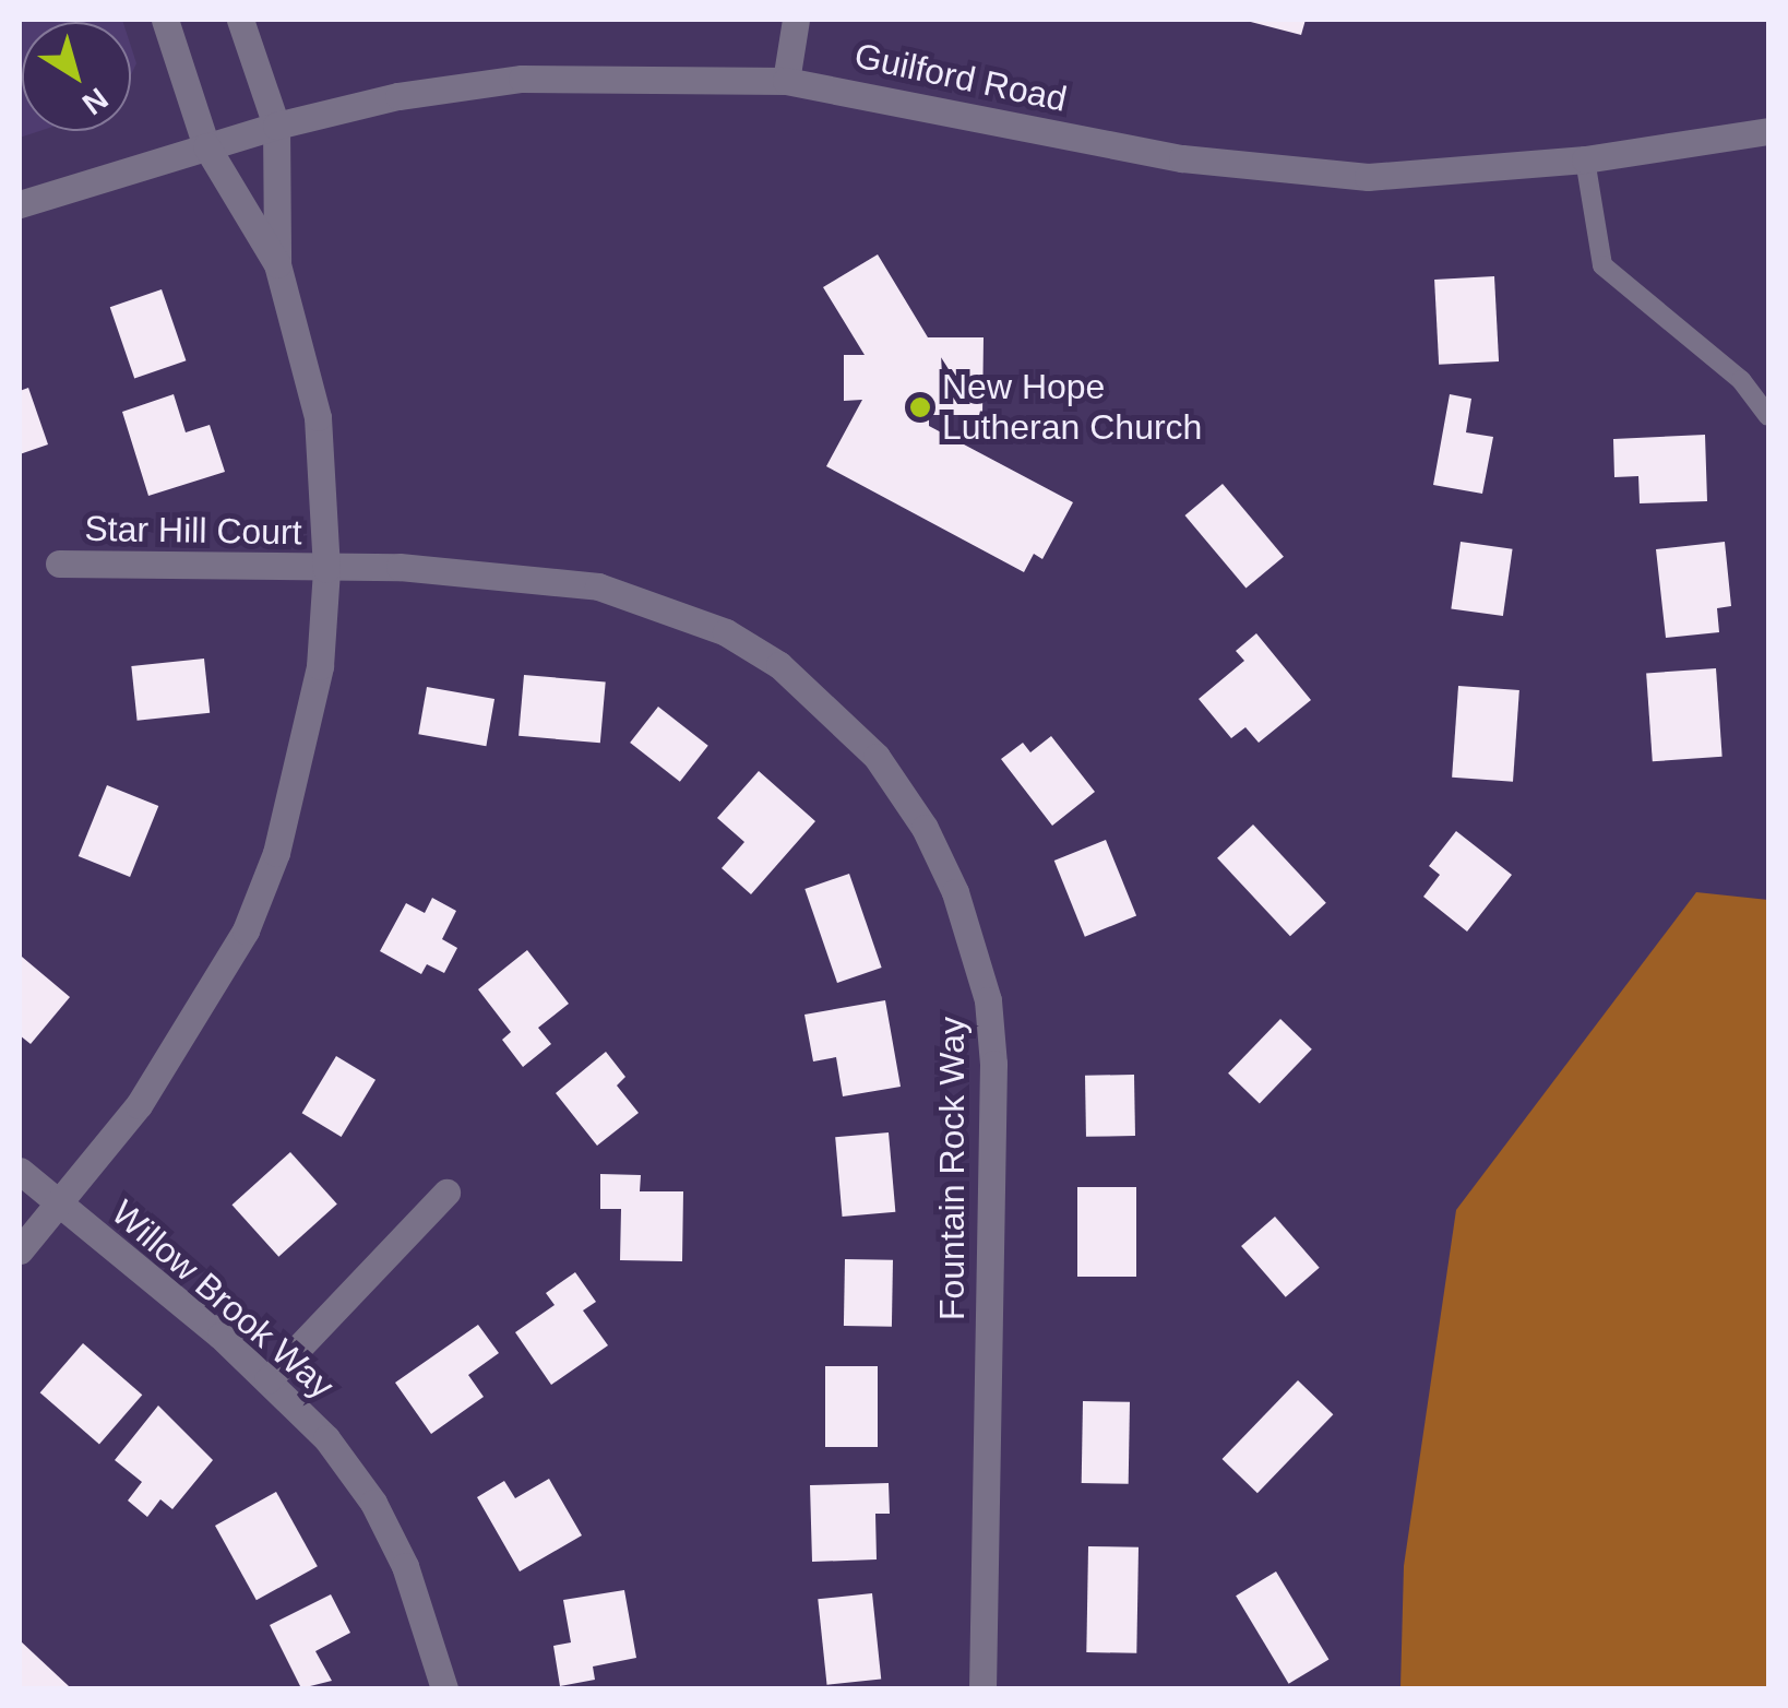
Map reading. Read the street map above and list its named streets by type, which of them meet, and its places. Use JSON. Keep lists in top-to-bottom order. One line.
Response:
{"streets":{"street":["Guilford Road","Star Hill Court","Fountain Rock Way","Willow Brook Way"]},"crossings":[["Star Hill Court","Fountain Rock Way"]],"places":["New Hope Lutheran Church"],"north":"bottom right"}
